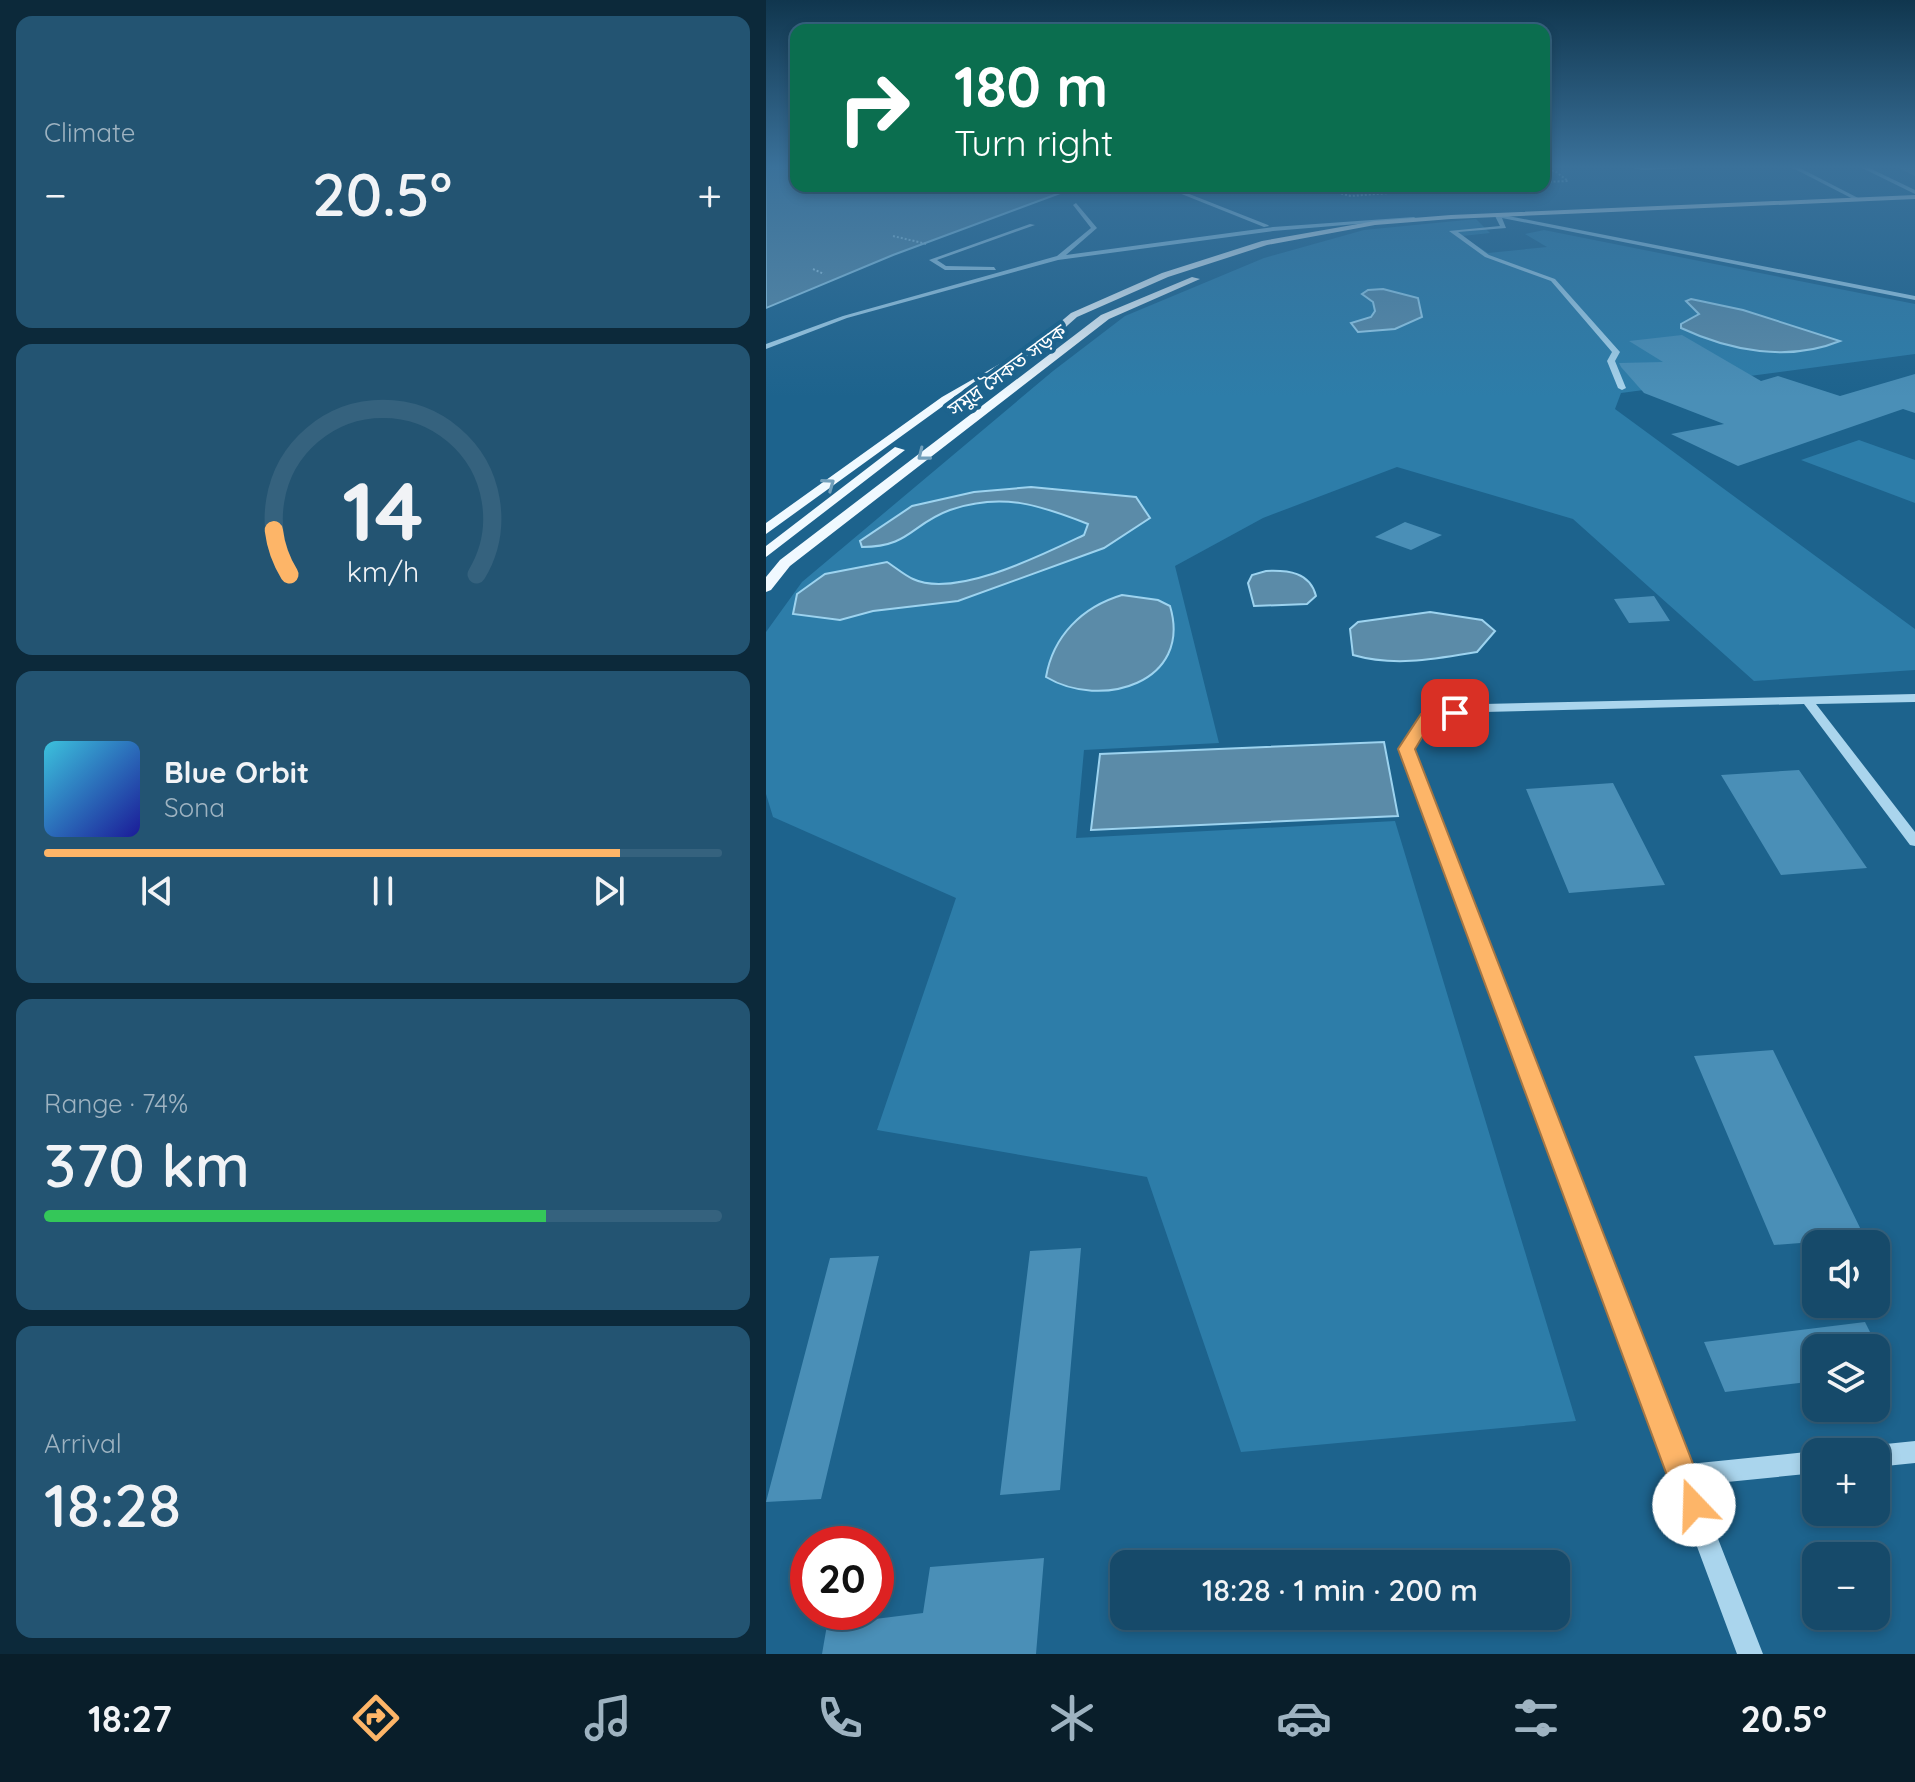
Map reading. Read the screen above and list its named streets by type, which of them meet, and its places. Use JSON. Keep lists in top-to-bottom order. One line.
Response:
{"streets":{"main road":["সমুদ্র সৈকত সড়ক"]},"page":{"tile":["Climate",["Range · 74%","370 km"],["Arrival","18:28"]],"turn":["180 m","Turn right"],"heat":["−","20.5°","+"],"song":["Blue Orbit","Sona"],"map_buttons":["+","−"],"limit":"20","trip":"18:28 · 1 min · 200 m","tabs":["18:27","20.5°"],"gauge":["14","km/h"]}}
